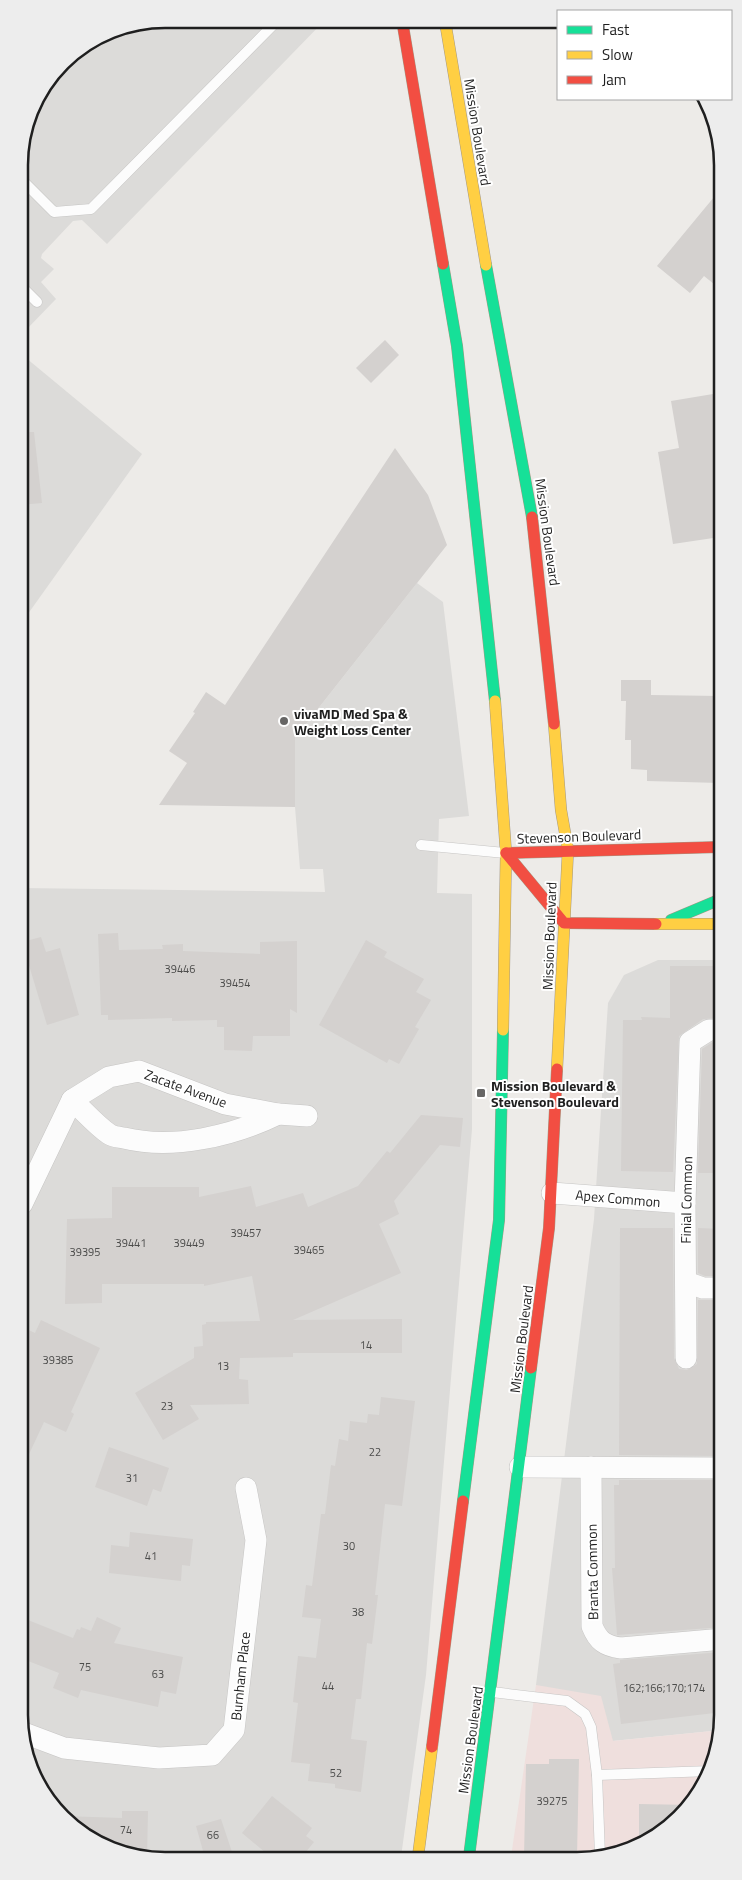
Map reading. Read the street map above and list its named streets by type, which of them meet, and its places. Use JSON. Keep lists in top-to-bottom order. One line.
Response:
{"streets":{"main road":["Mission Boulevard","Stevenson Boulevard"],"street":["Zacate Avenue","Apex Common","Finial Common","Branta Common","Burnham Place"]},"crossings":[["Mission Boulevard","Stevenson Boulevard"],["Mission Boulevard","Apex Common"],["Apex Common","Finial Common"]],"places":{"other":["vivaMD Med Spa & Weight Loss Center"],"transit":["Mission Boulevard & Stevenson Boulevard"]},"house_numbers":["39446","39454","39457","39441","39449","39465","39395","14","39385","13","23","22","31","30","41","38","75","63","44","162;166;170;174","52","39275","74","66"],"legend":["Fast","Slow","Jam"]}
